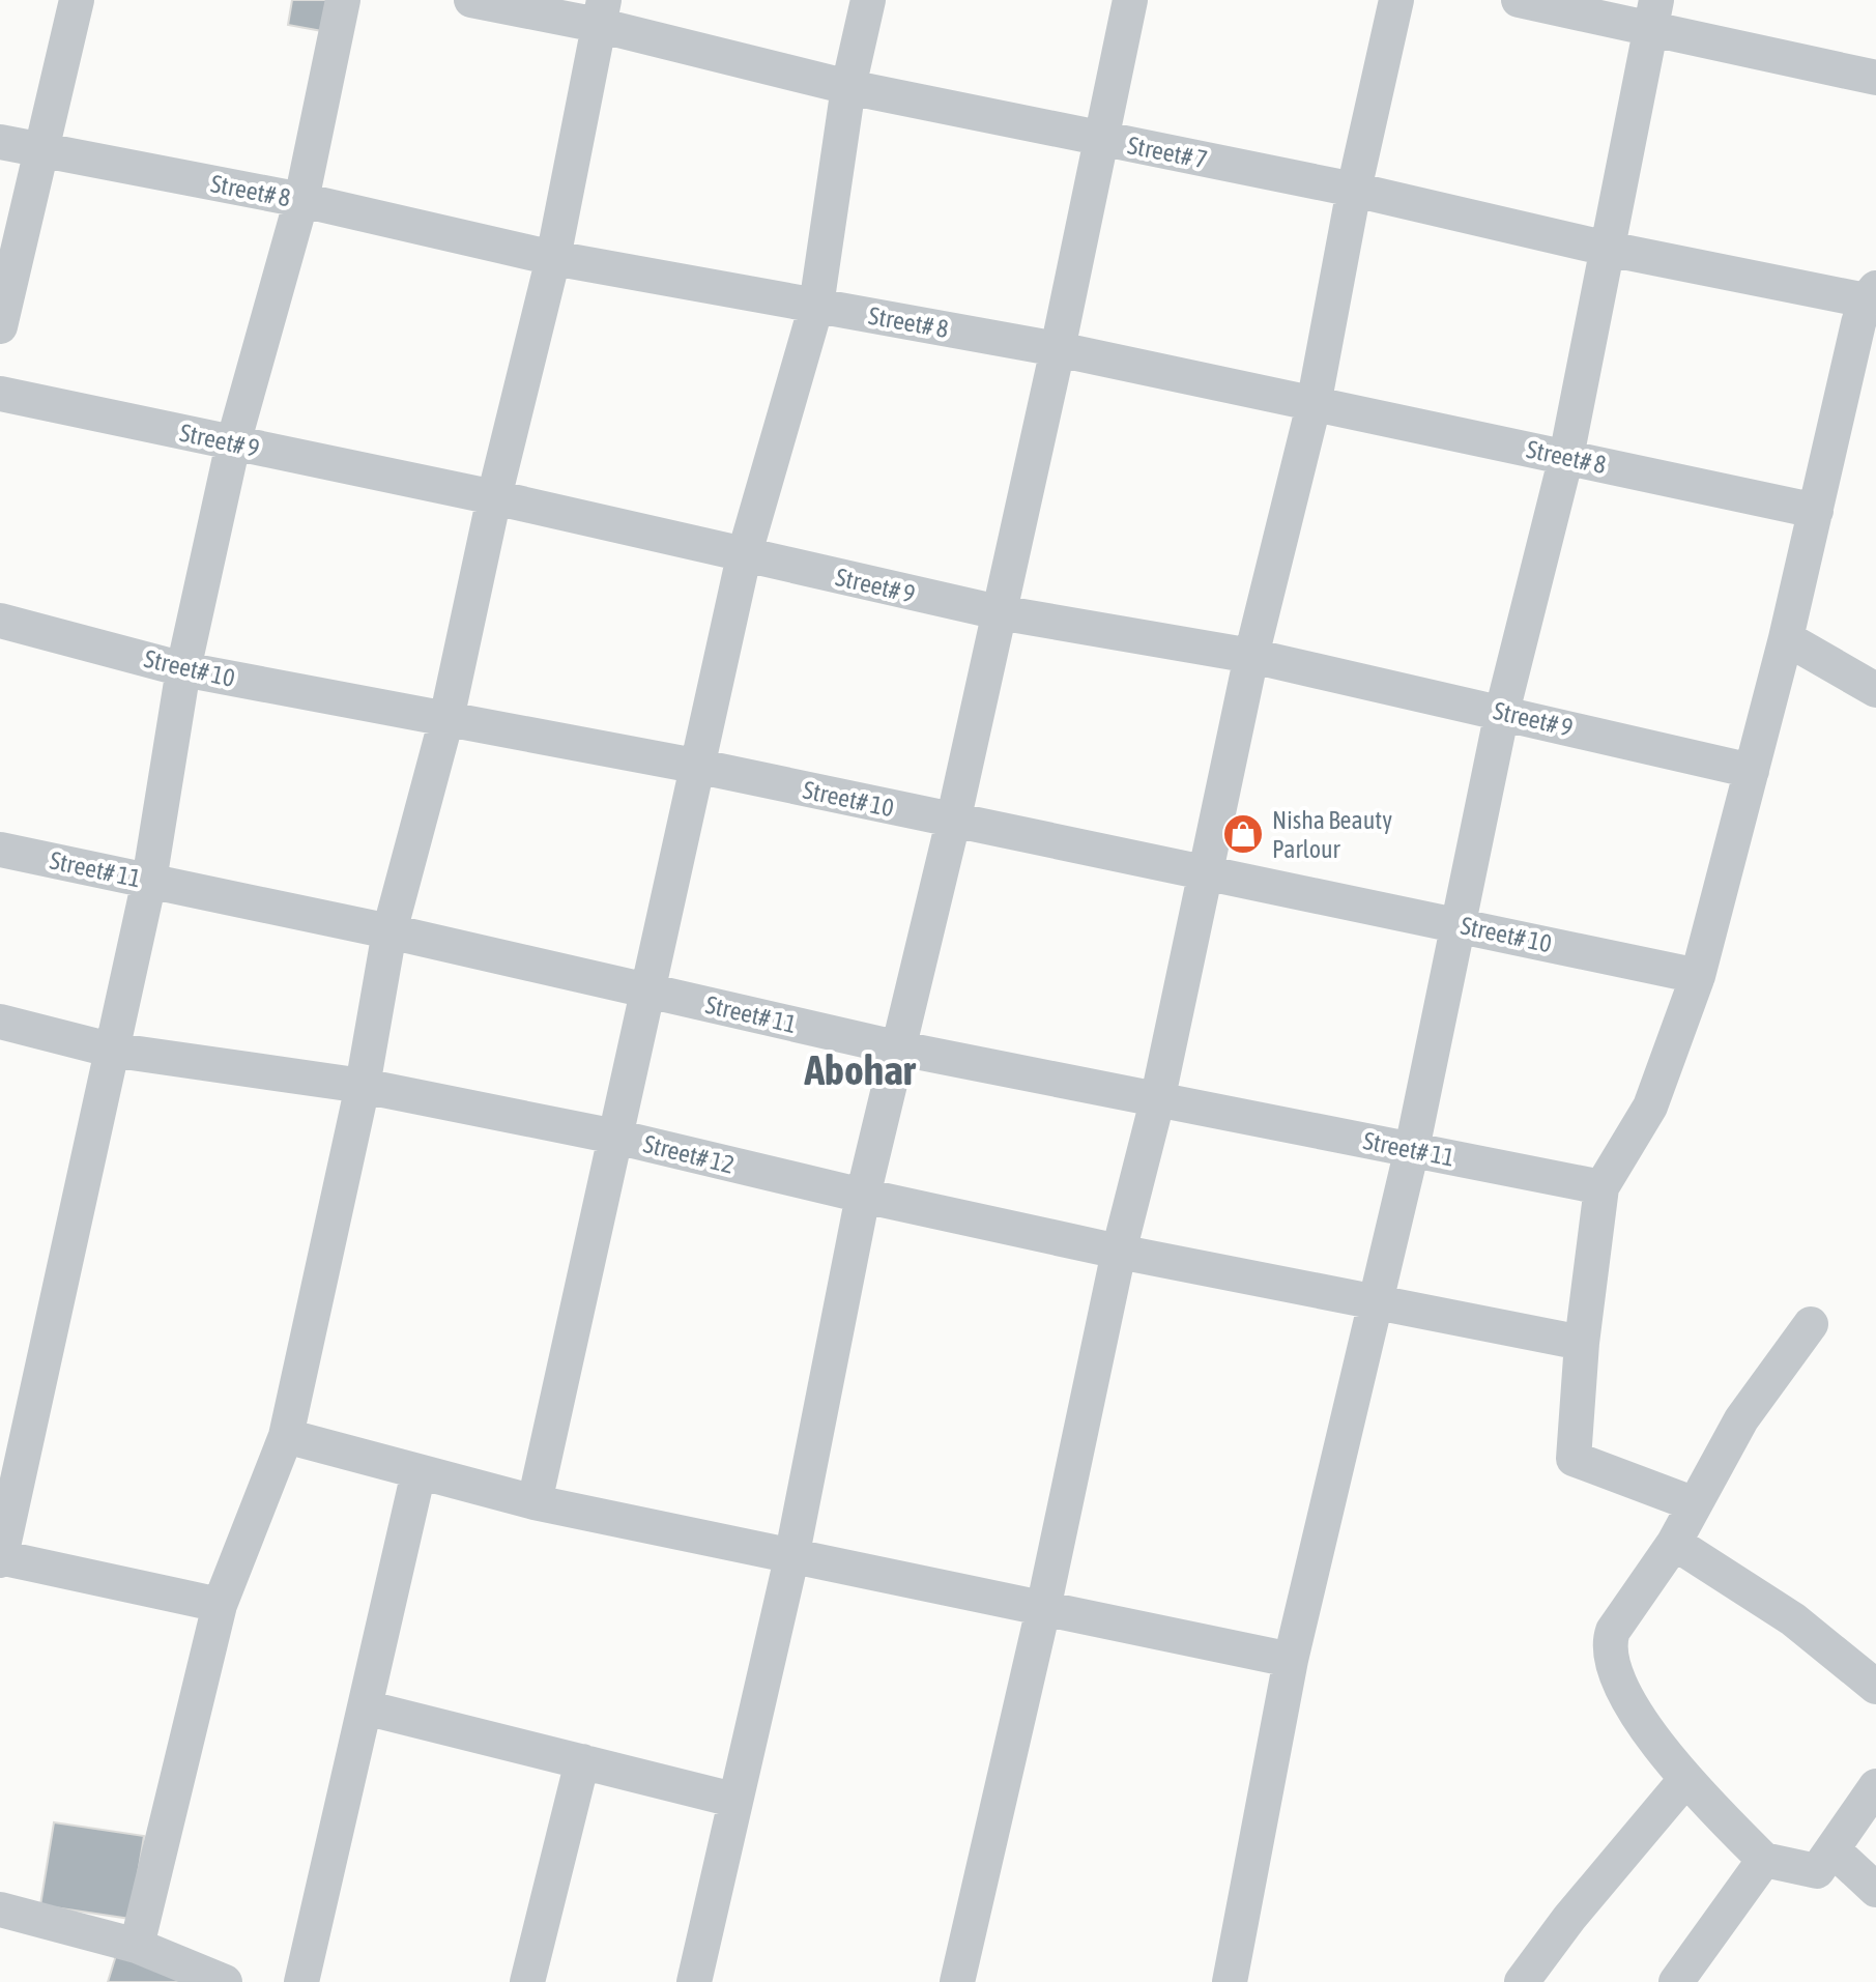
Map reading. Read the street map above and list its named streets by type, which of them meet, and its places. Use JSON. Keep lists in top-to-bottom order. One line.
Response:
{"streets":{"street":["Street# 7","Street# 8","Street# 9","Street# 10","Street# 11","Street# 12"]},"districts":["Abohar"],"places":{"shop":["Nisha Beauty Parlour"]}}
